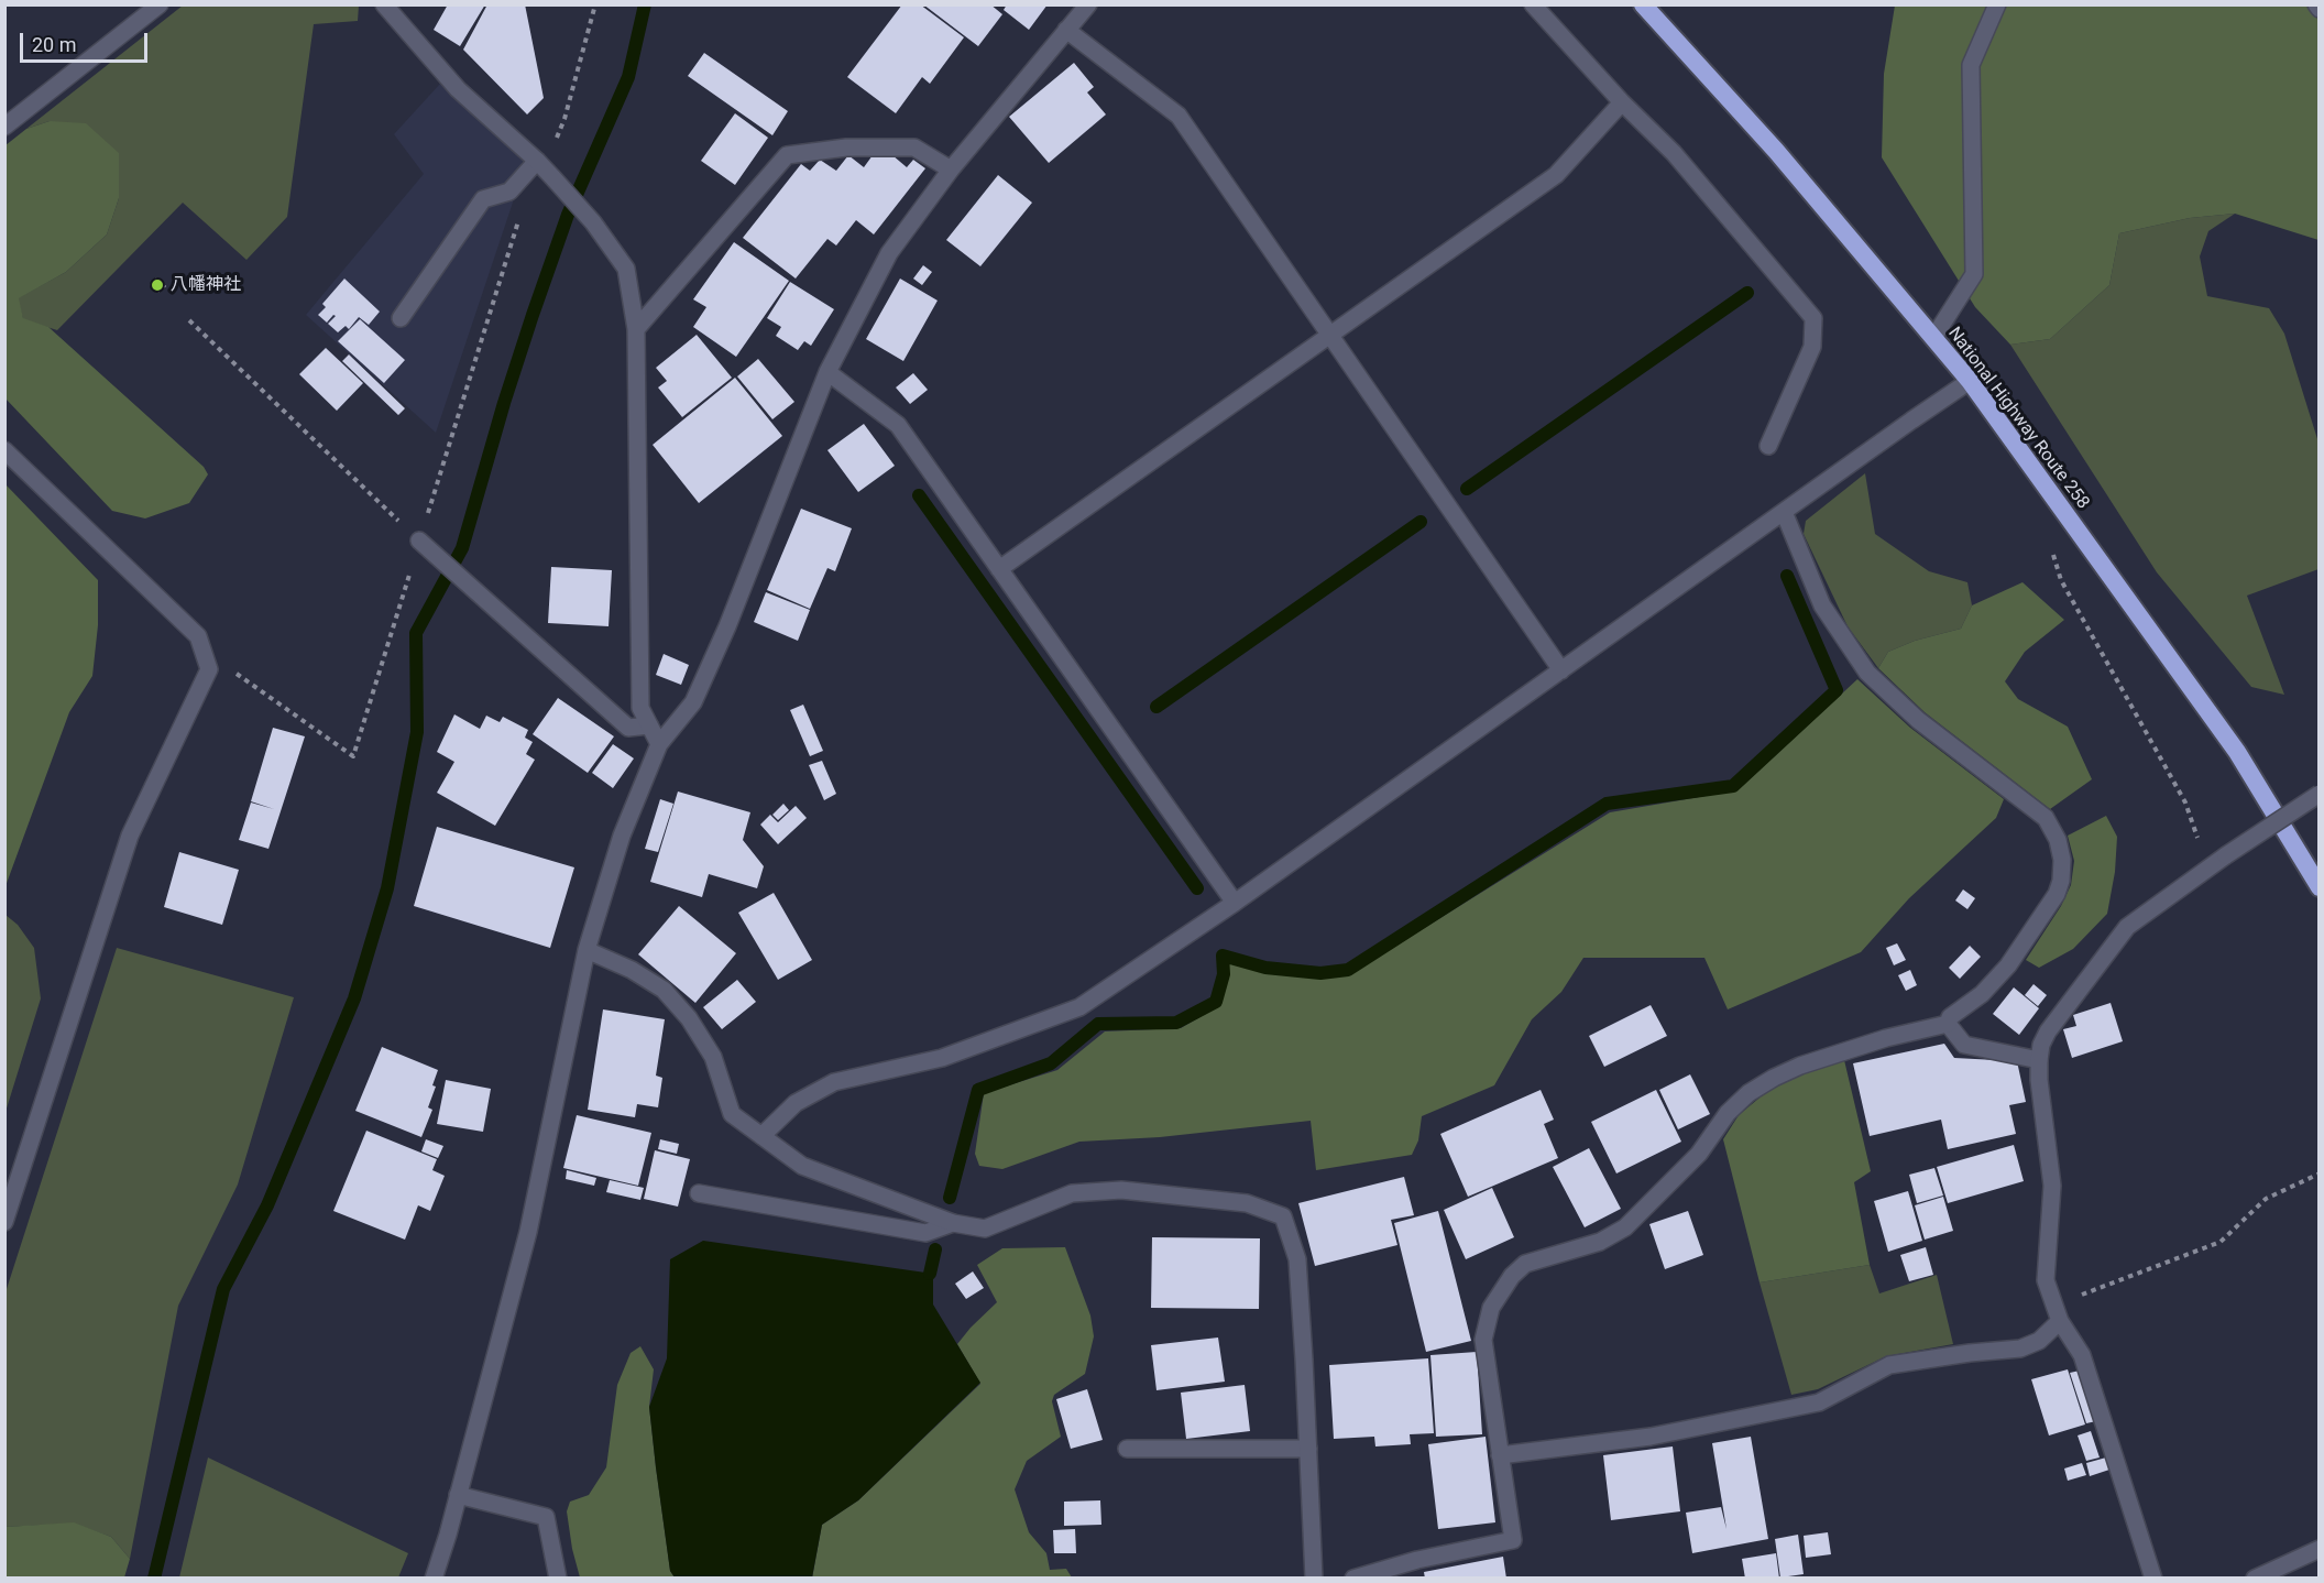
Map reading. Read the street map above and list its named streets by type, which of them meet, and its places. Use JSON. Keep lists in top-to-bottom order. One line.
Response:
{"streets":{"highway":["National Highway Route 258"]},"places":["八幡神社"],"scale_bar":"20 m"}
